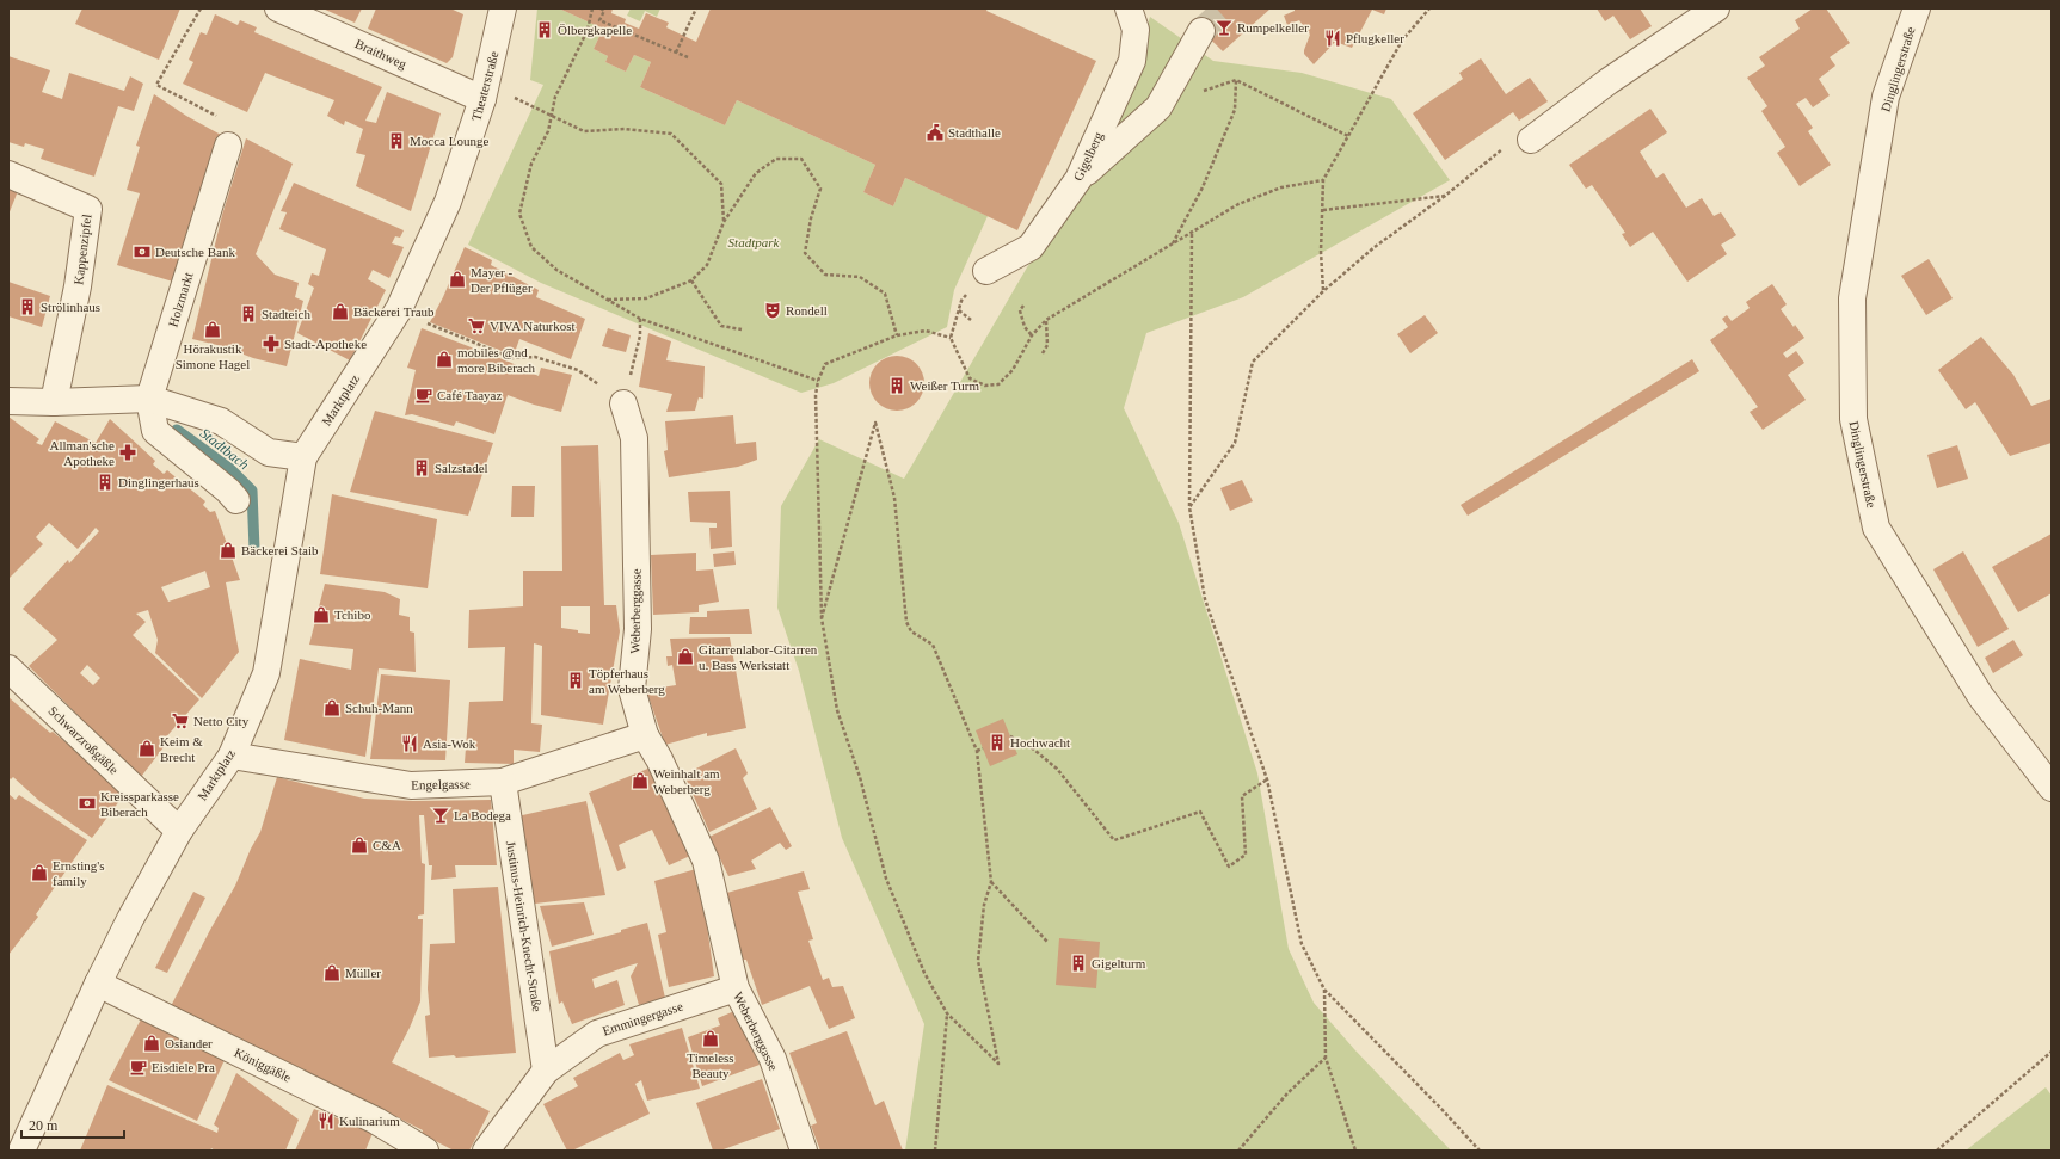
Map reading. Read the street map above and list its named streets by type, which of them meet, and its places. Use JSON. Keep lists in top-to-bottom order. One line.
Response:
{"streets":{"street":["Braithweg","Dinglingerstraße","Theaterstraße","Gigelberg","Kappenzipfel","Holzmarkt","Marktplatz","Weberberggasse","Schwarzroßgäßle","Engelgasse","Justinus-Heinrich-Knecht-Straße","Emmingergasse","Königgäßle"]},"crossings":[["Braithweg","Theaterstraße"],["Theaterstraße","Marktplatz"],["Marktplatz","Schwarzroßgäßle"],["Marktplatz","Engelgasse"],["Marktplatz","Königgäßle"],["Weberberggasse","Engelgasse"],["Weberberggasse","Emmingergasse"],["Engelgasse","Justinus-Heinrich-Knecht-Straße"],["Justinus-Heinrich-Knecht-Straße","Emmingergasse"]],"water":["Stadtbach"],"parks":["Stadtpark"],"places":{"bar":["Rumpelkeller","La Bodega"],"building":["Ölbergkapelle","Mocca Lounge","Strölinhaus","Stadteich","Weißer Turm","Salzstadel","Dinglingerhaus","Töpferhaus am Weberberg","Hochwacht","Gigelturm"],"restaurant":["Pflugkeller","Asia-Wok","Kulinarium"],"public building":["Stadthalle"],"bank":["Deutsche Bank","Kreissparkasse Biberach"],"shop":["Mayer - Der Pflüger","Bäckerei Traub","Hörakustik Simone Hagel","mobiles @nd more Biberach","Bäckerei Staib","Tchibo","Gitarrenlabor-Gitarren u. Bass Werkstatt","Schuh-Mann","Keim & Brecht","Weinhalt am Weberberg","C&A","Ernsting's family","Müller","Timeless Beauty","Osiander"],"theatre":["Rondell"],"supermarket":["VIVA Naturkost","Netto City"],"pharmacy":["Stadt-Apotheke","Allman'sche Apotheke"],"cafe":["Café Taayaz","Eisdiele Pra"]},"scale_bar":"20 m"}
